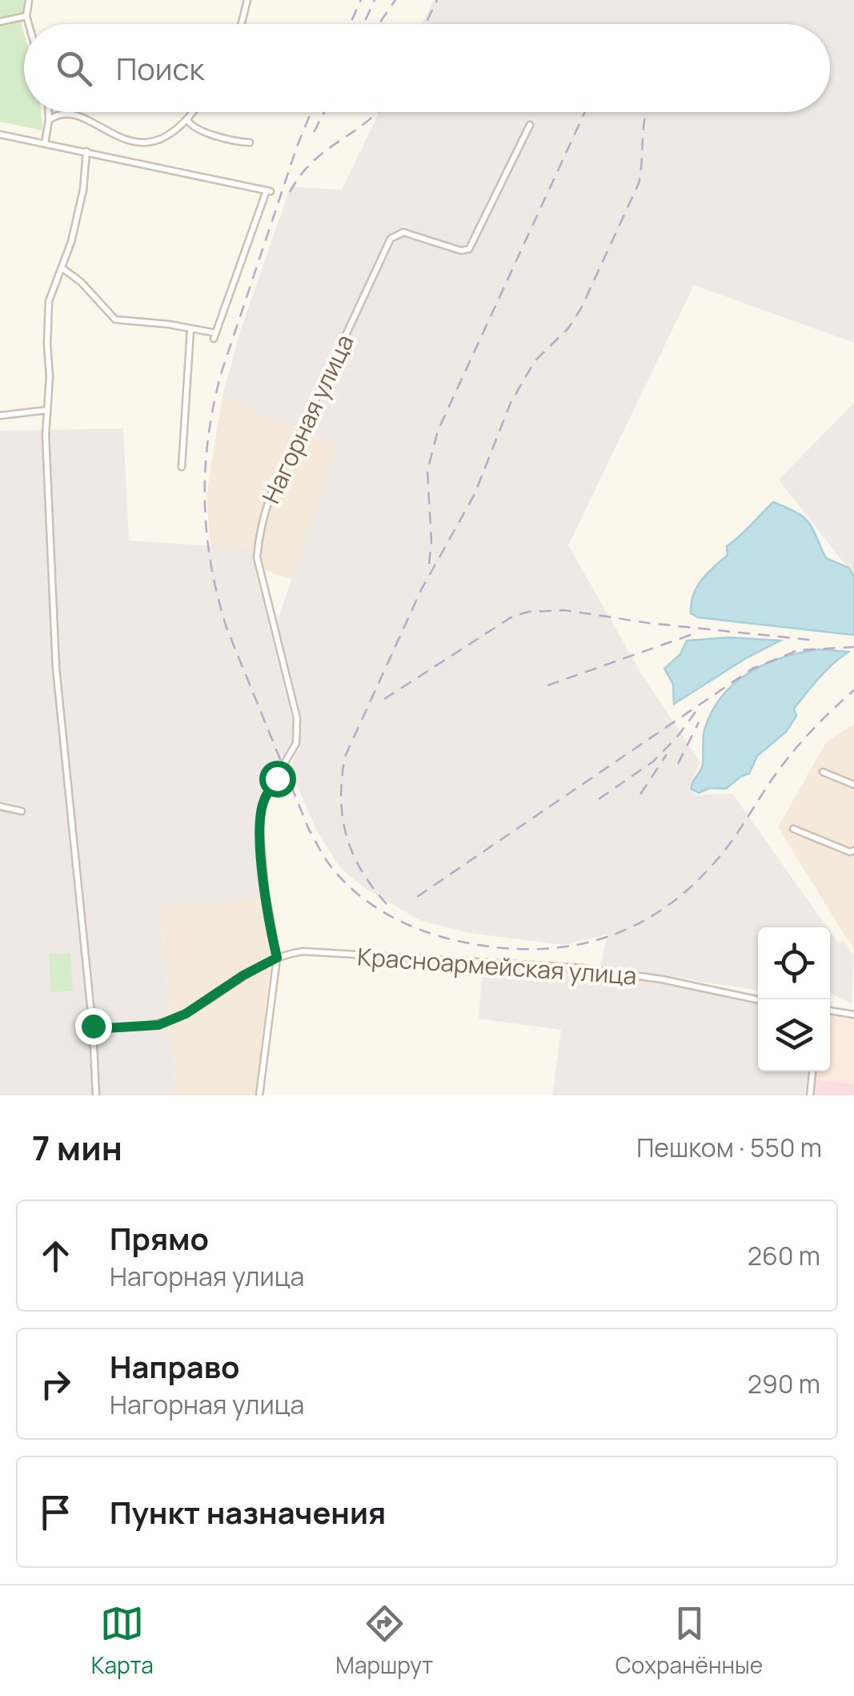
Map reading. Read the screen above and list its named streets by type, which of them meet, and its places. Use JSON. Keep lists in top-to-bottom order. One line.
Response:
{"streets":{"street":["Нагорная улица","Красноармейская улица"]},"crossings":[["Нагорная улица","Красноармейская улица"]],"page":{"search":"Поиск","heading":["7 мин","Пешком · 550 m"],"list":[["Прямо","Нагорная улица","260 m"],["Направо","Нагорная улица","290 m"],"Пункт назначения"],"nav":["Карта","Маршрут","Сохранённые"]}}
